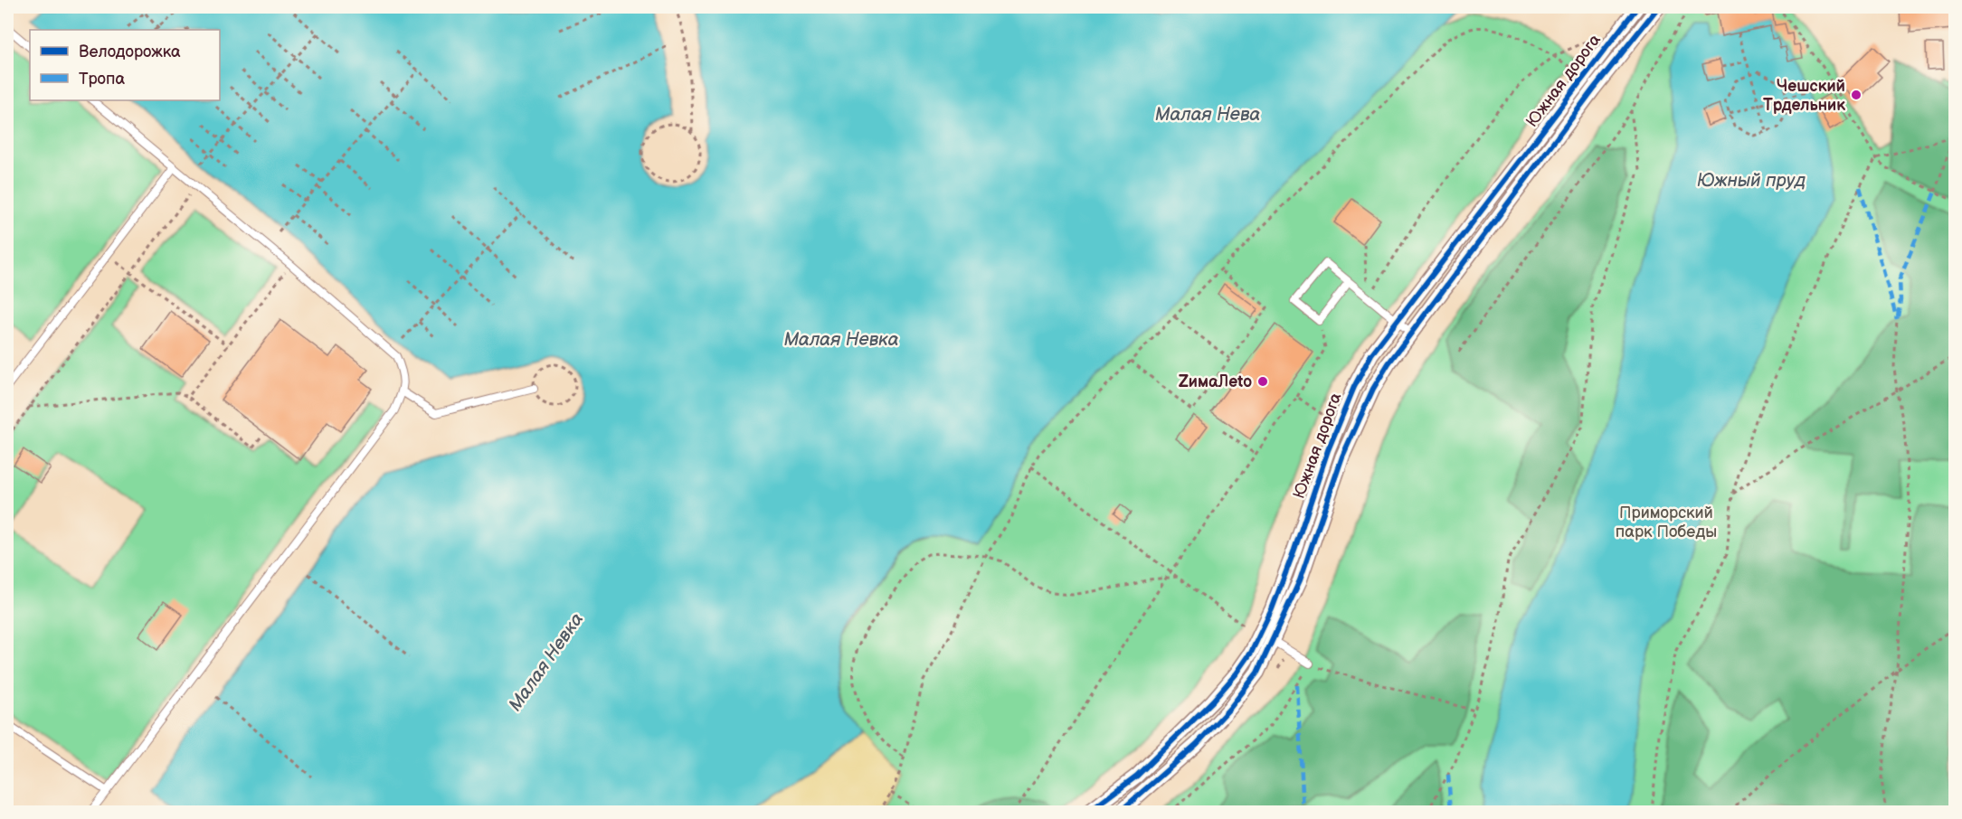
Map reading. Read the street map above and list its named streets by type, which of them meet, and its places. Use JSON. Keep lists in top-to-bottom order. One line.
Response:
{"streets":{"street":["Южная дорога"]},"water":["Малая Нева","Южный пруд","Малая Невка"],"parks":["Приморский парк Победы"],"places":["Чешский Трдельник","ZимаЛеtо"],"legend":["Велодорожка","Тропа"]}
